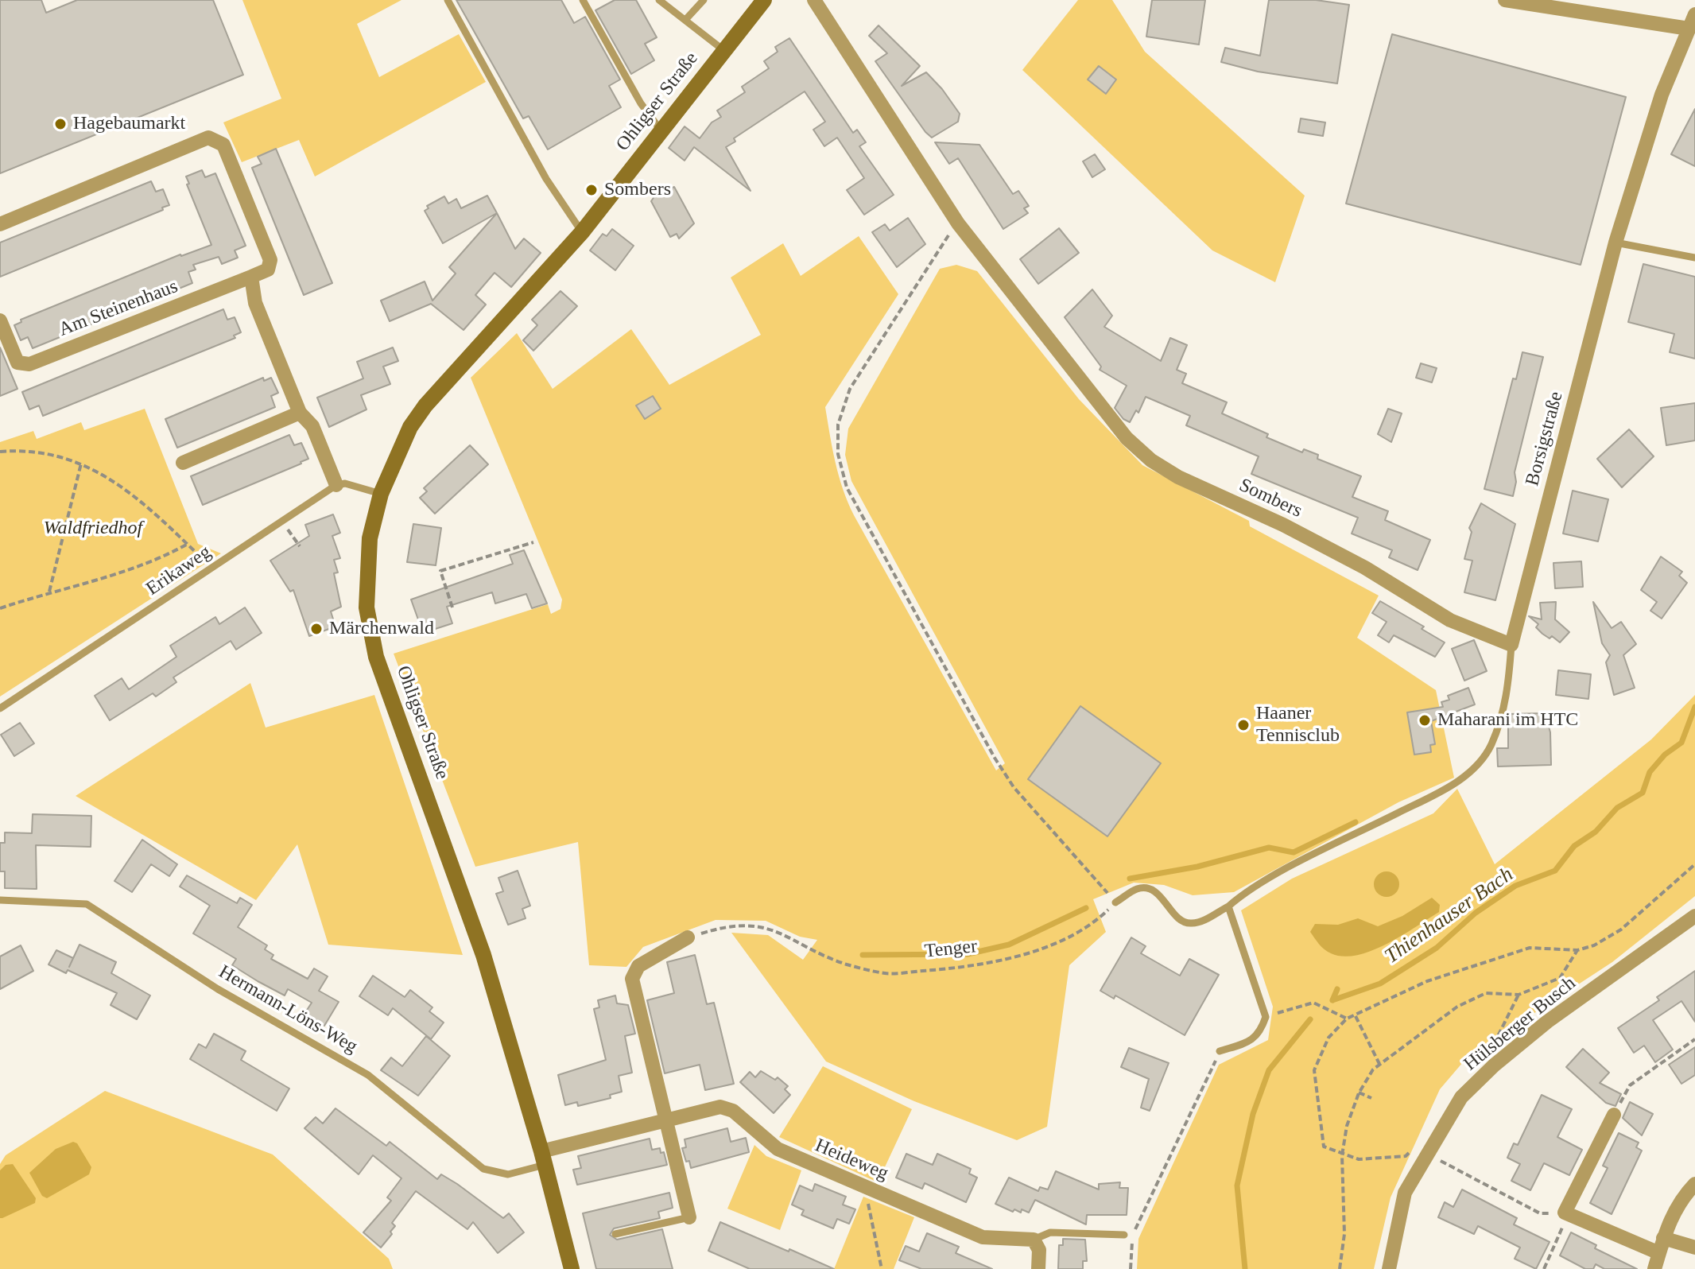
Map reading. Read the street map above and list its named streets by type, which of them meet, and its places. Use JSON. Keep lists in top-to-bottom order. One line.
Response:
{"streets":{"main road":["Ohligser Straße"],"street":["Am Steinenhaus","Borsigstraße","Sombers","Hülsberger Busch","Heideweg"],"lane":["Erikaweg","Hermann-Löns-Weg"],"path":["Tenger"]},"crossings":[["Ohligser Straße","Hermann-Löns-Weg"],["Ohligser Straße","Heideweg"],["Borsigstraße","Sombers"],["Hermann-Löns-Weg","Heideweg"]],"water":["Thienhauser Bach"],"parks":["Waldfriedhof"],"places":["Hagebaumarkt","Sombers","Märchenwald","Maharani im HTC","Haaner Tennisclub"]}
